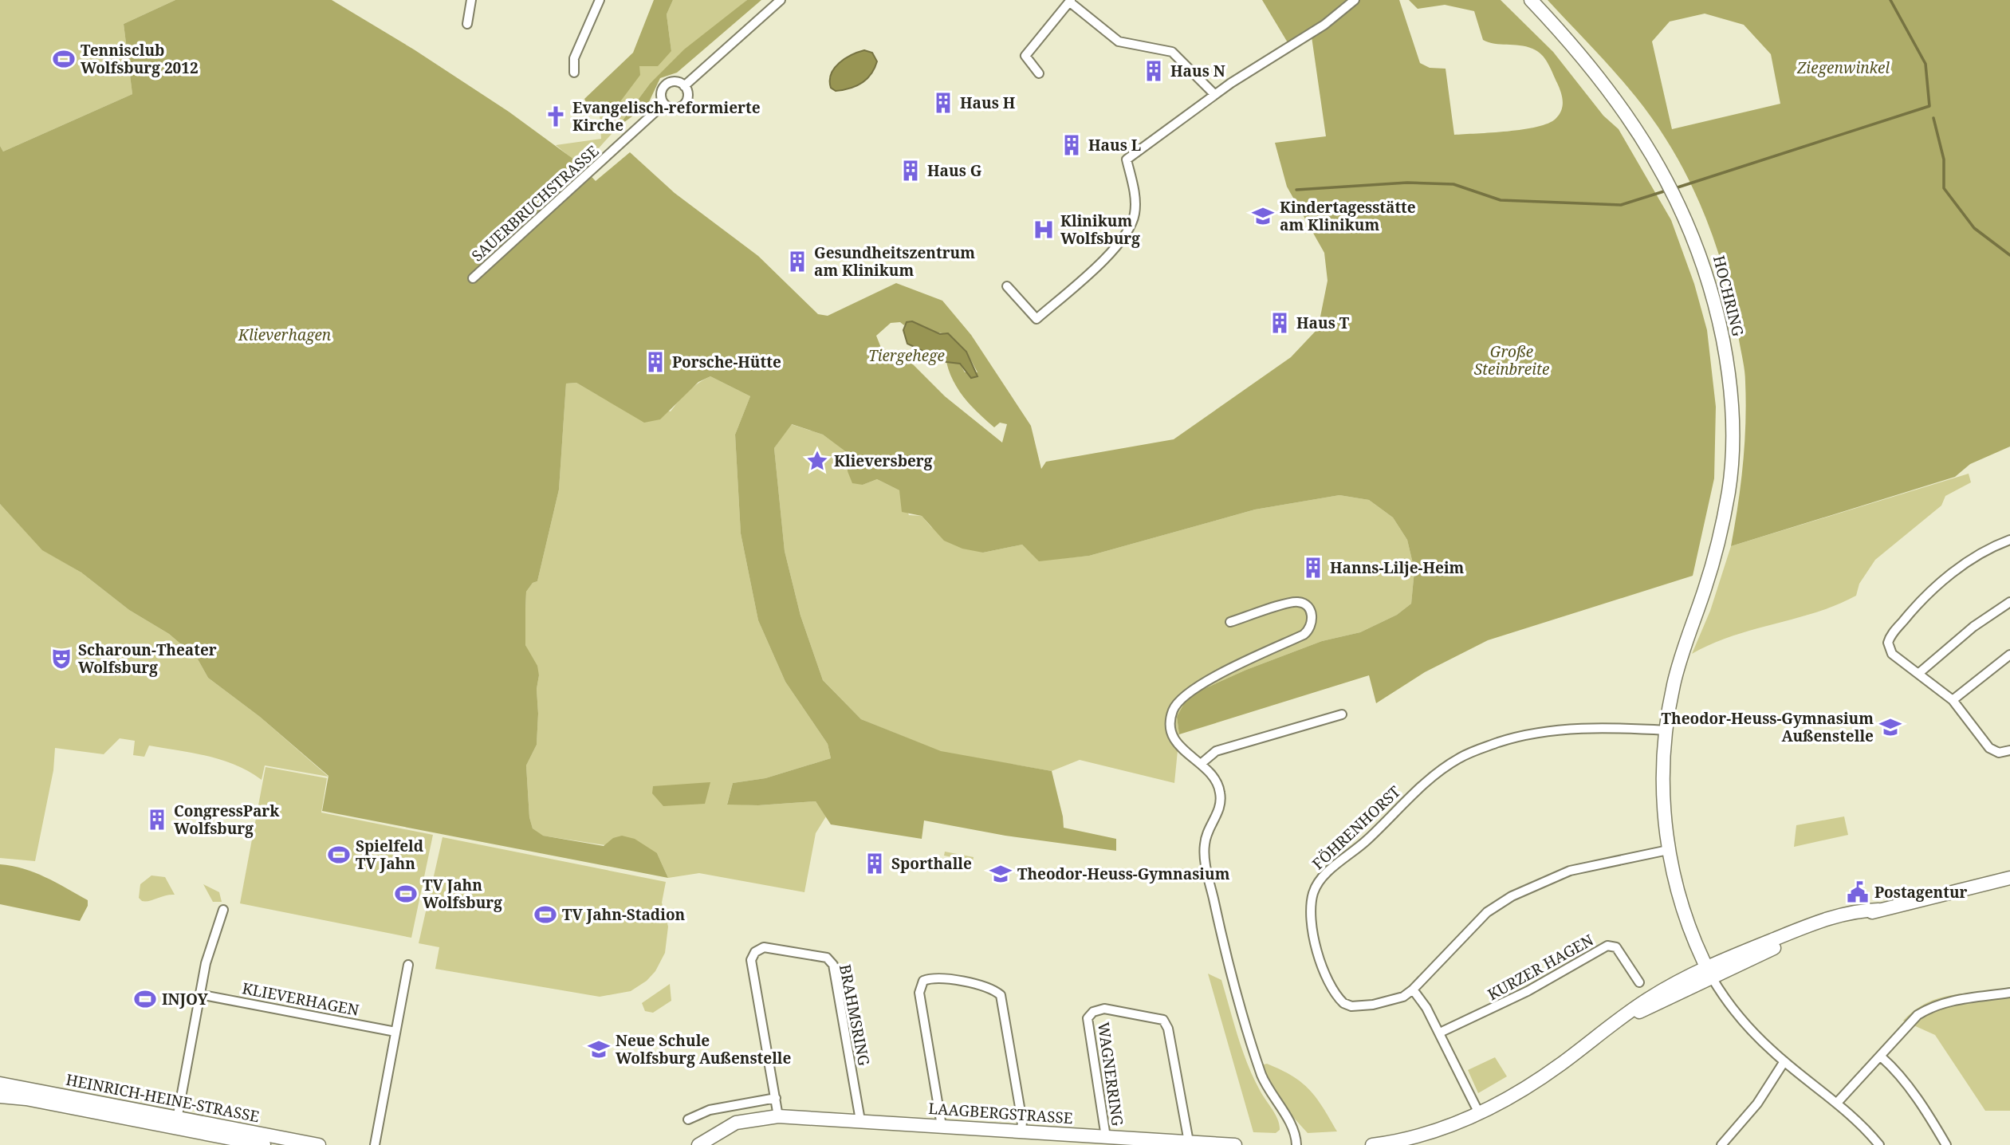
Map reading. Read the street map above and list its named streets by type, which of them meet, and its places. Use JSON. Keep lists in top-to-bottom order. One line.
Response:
{"streets":{"street":["SAUERBRUCHSTRASSE","HOCHRING","FÖHRENHORST","KURZER HAGEN","KLIEVERHAGEN","BRAHMSRING","WAGNERRING","HEINRICH-HEINE-STRASSE","LAAGBERGSTRASSE"]},"crossings":[["HOCHRING","FÖHRENHORST"],["BRAHMSRING","LAAGBERGSTRASSE"],["WAGNERRING","LAAGBERGSTRASSE"]],"parks":["Ziegenwinkel","Klieverhagen","Große Steinbreite","Tiergehege"],"places":{"sports":["Tennisclub Wolfsburg 2012","Spielfeld TV Jahn","TV Jahn Wolfsburg","TV Jahn-Stadion","INJOY"],"building":["Haus N","Haus H","Haus L","Haus G","Gesundheitszentrum am Klinikum","Haus T","Porsche-Hütte","Hanns-Lilje-Heim","CongressPark Wolfsburg","Sporthalle"],"church":["Evangelisch-reformierte Kirche"],"school or university":["Kindertagesstätte am Klinikum","Theodor-Heuss-Gymnasium Außenstelle","Theodor-Heuss-Gymnasium","Neue Schule Wolfsburg Außenstelle"],"hospital":["Klinikum Wolfsburg"],"place":["Klieversberg"],"theatre":["Scharoun-Theater Wolfsburg"],"public building":["Postagentur"]}}
